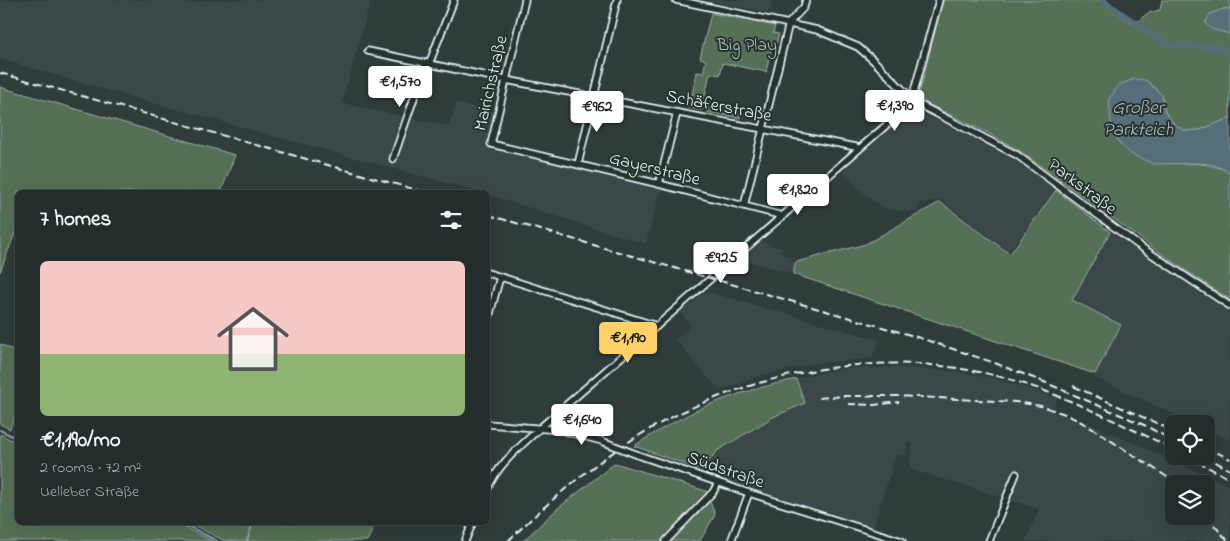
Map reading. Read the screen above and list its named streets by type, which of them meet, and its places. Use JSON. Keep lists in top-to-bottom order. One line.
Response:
{"streets":{"street":["Mairichstraße","Schäferstraße","Gayerstraße","Parkstraße","Südstraße"]},"crossings":[["Mairichstraße","Schäferstraße"],["Mairichstraße","Gayerstraße"]],"water":["Großer Parkteich"],"parks":["Big Play"],"page":{"price":["€1,570","€1,390","€962","€1,820","€925","€1,190","€1,640"],"heading":"7 homes","list":[{"name":"€1,190/mo","note":"2 rooms · 72 m² · Uelleber Straße"}]}}
